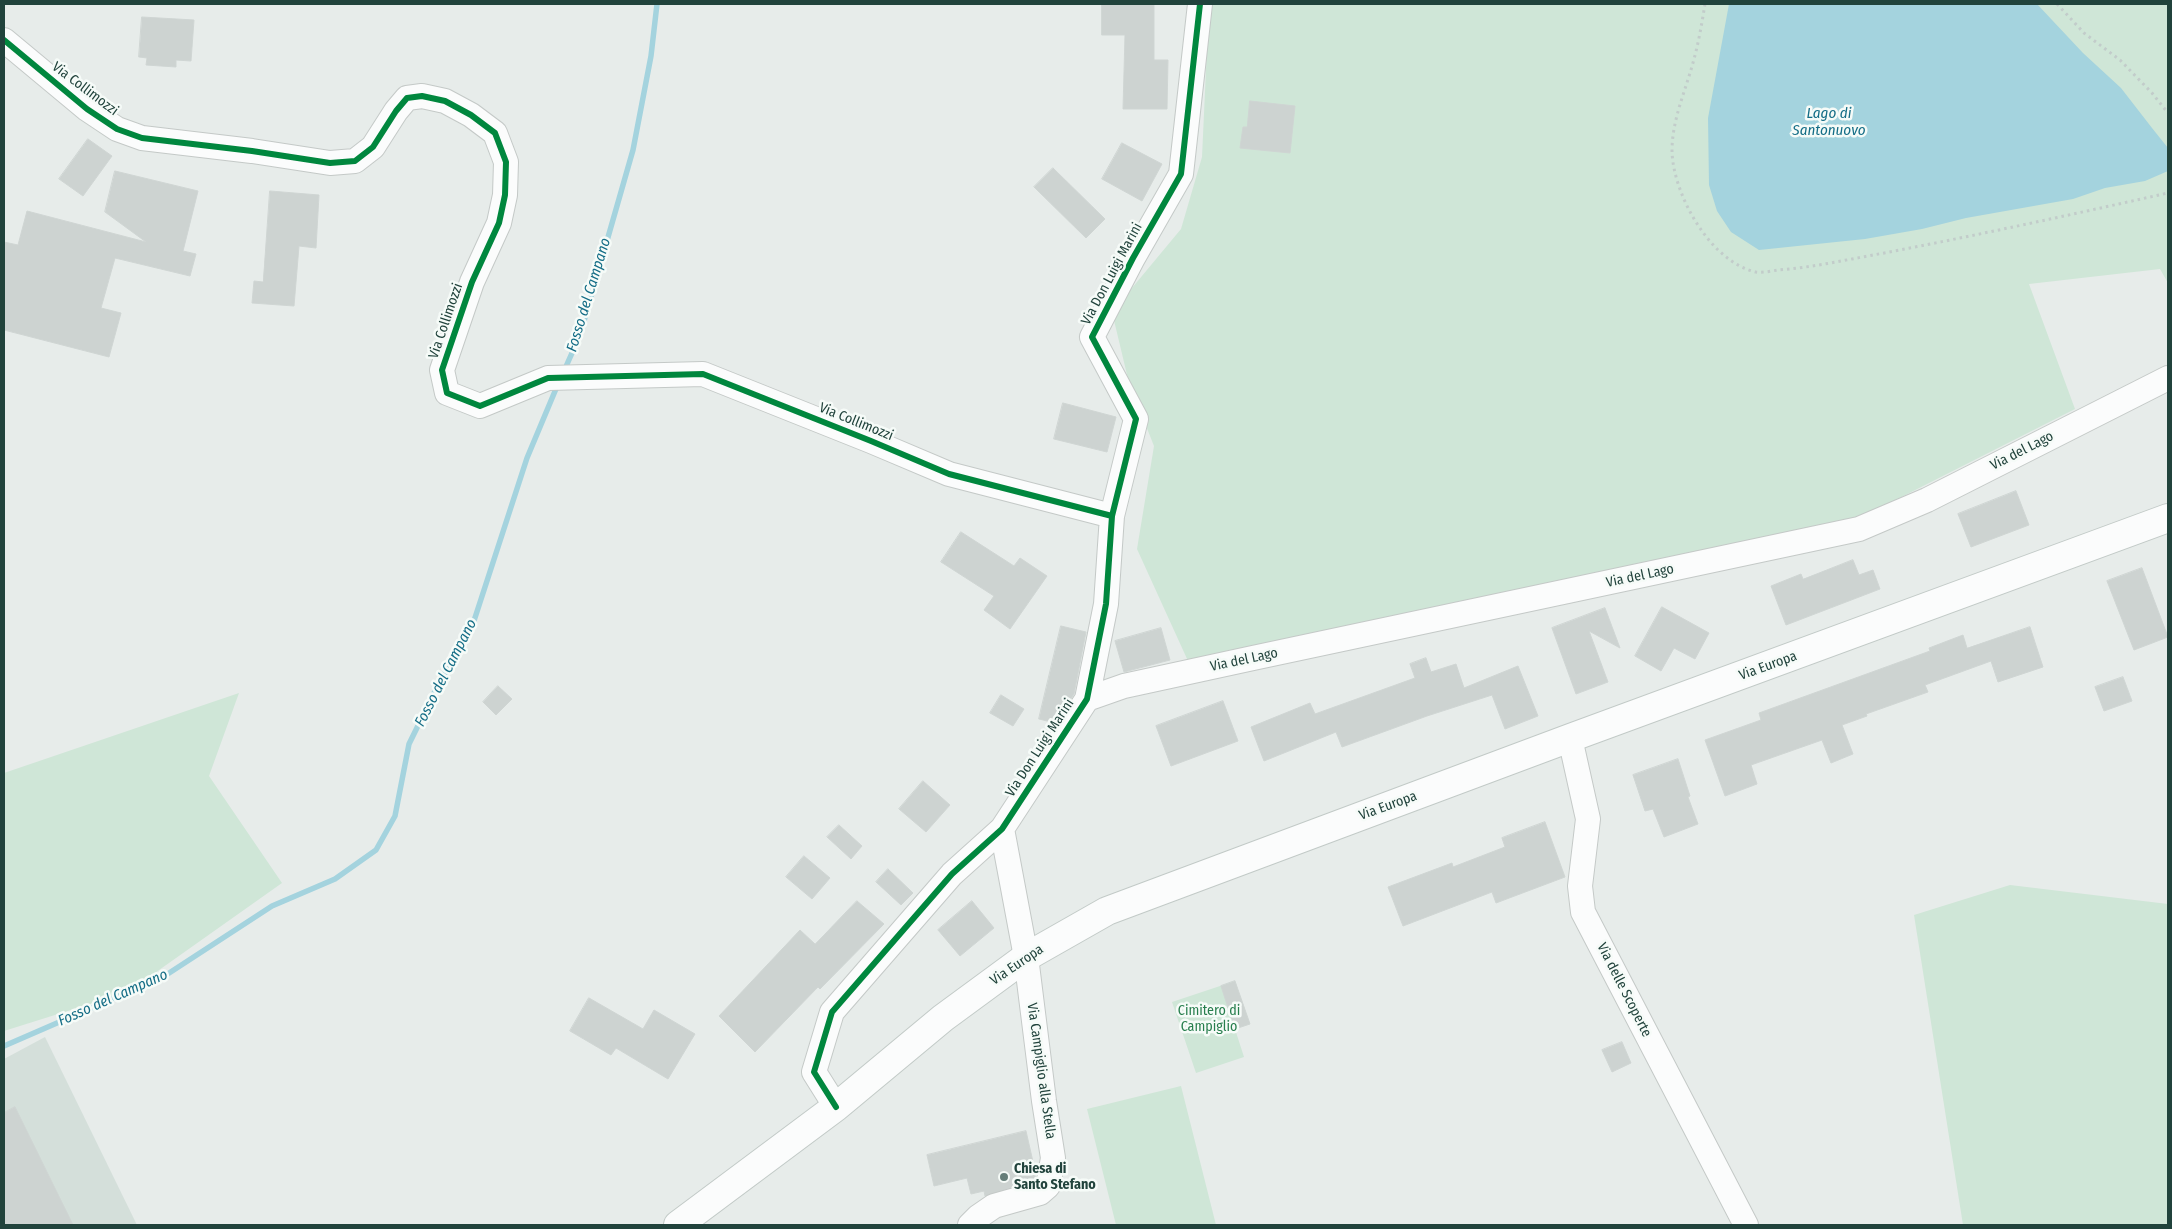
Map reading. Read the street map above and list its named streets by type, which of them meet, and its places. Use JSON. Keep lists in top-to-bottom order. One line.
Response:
{"streets":{"main road":["Via Europa"],"street":["Via Collimozzi","Via Don Luigi Marini","Via del Lago","Via delle Scoperte","Via Campiglio alla Stella"]},"crossings":[["Via Collimozzi","Via Don Luigi Marini"],["Via Don Luigi Marini","Via del Lago"],["Via Don Luigi Marini","Via Europa"],["Via Don Luigi Marini","Via Campiglio alla Stella"],["Via Europa","Via delle Scoperte"],["Via Europa","Via Campiglio alla Stella"]],"water":["Lago di Santonuovo","Fosso del Campano"],"parks":["Cimitero di Campiglio"],"places":["Chiesa di Santo Stefano"]}
